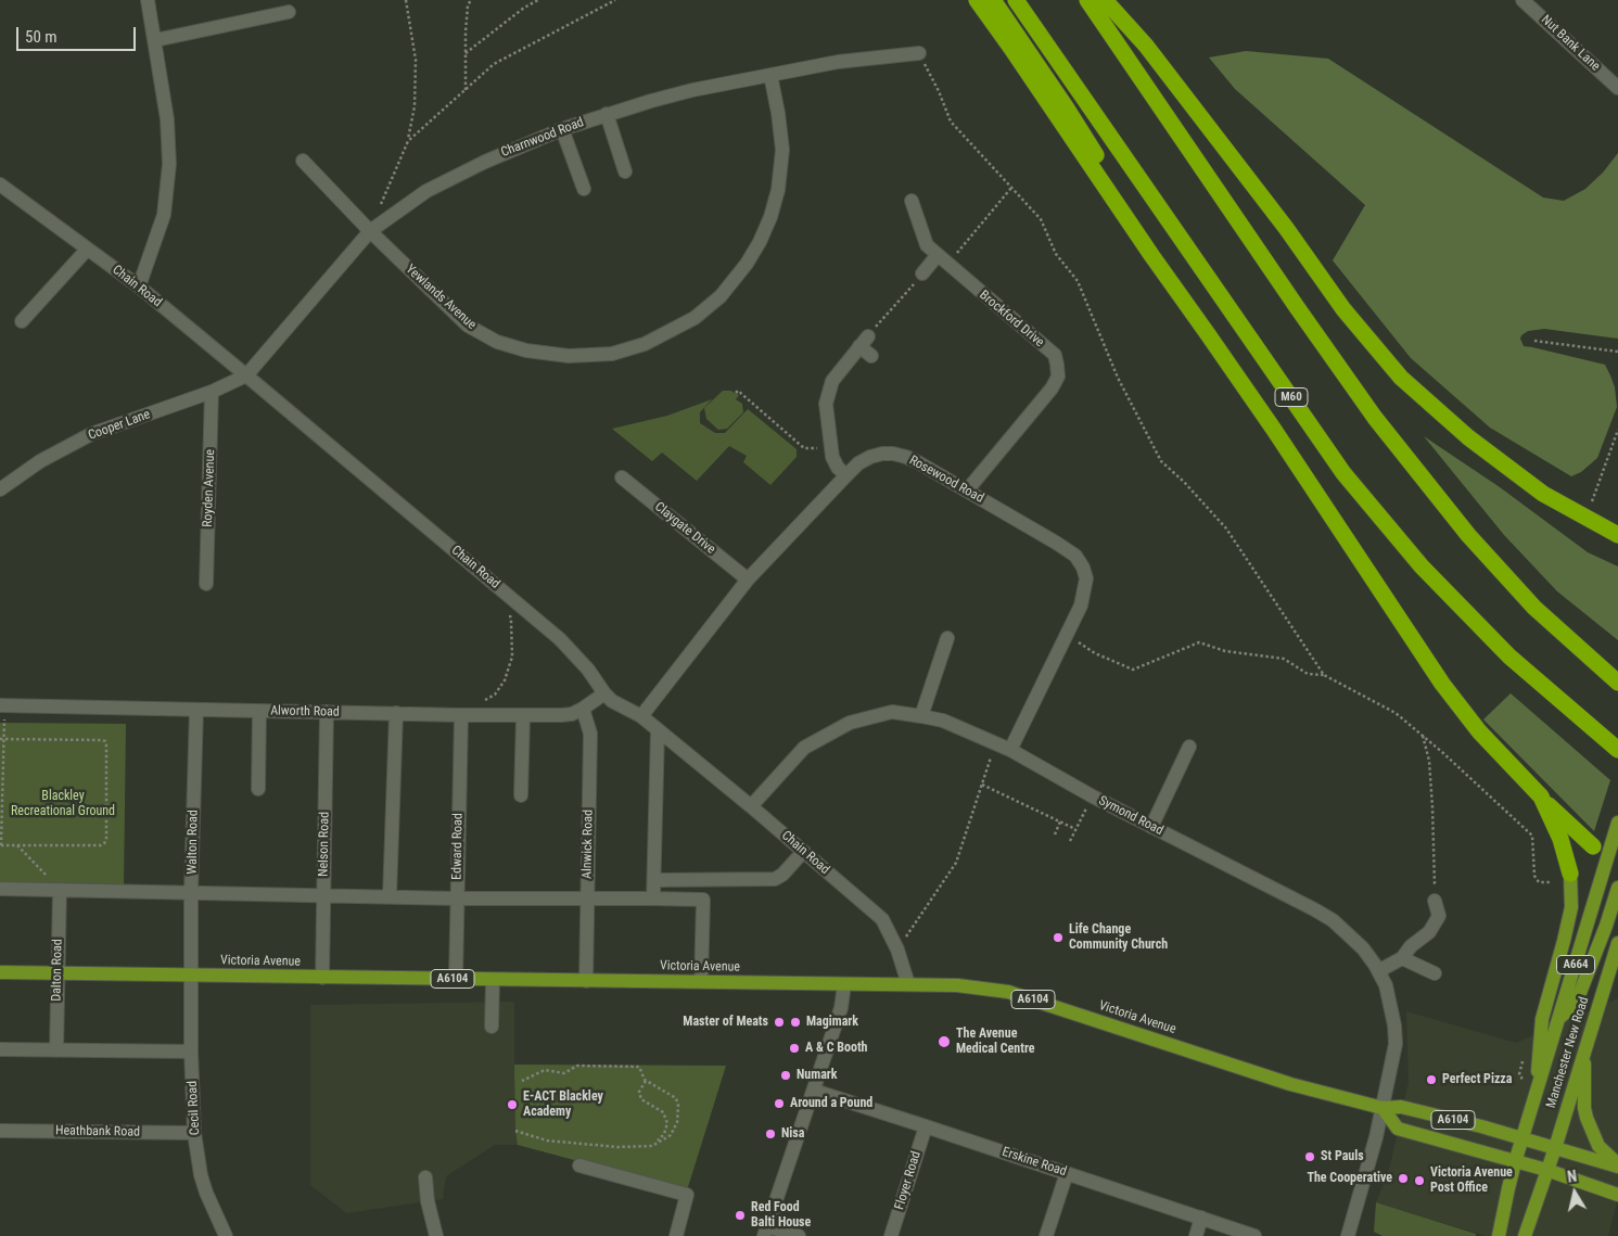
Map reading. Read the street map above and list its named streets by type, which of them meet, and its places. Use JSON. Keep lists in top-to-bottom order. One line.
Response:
{"streets":{"highway":["M60"],"main road":["Victoria Avenue","A664","A6104","Manchester New Road"],"street":["Nut Bank Lane","Charnwood Road","Chain Road","Yewlands Avenue","Brockford Drive","Cooper Lane","Rosewood Road","Royden Avenue","Claygate Drive","Alworth Road","Symond Road","Walton Road","Nelson Road","Alnwick Road","Edward Road","Dalton Road","Cecil Road","Heathbank Road","Erskine Road","Floyer Road"]},"crossings":[["Charnwood Road","Chain Road"],["Charnwood Road","Yewlands Avenue"],["Charnwood Road","Cooper Lane"],["Chain Road","Cooper Lane"],["Chain Road","Rosewood Road"],["Chain Road","Alworth Road"],["Chain Road","Symond Road"],["Chain Road","Victoria Avenue"],["Brockford Drive","Rosewood Road"],["Cooper Lane","Royden Avenue"],["Rosewood Road","Claygate Drive"],["Rosewood Road","Symond Road"],["Alworth Road","Walton Road"],["Alworth Road","Nelson Road"],["Alworth Road","Alnwick Road"],["Alworth Road","Edward Road"],["Symond Road","Victoria Avenue"],["Symond Road","A6104"],["Walton Road","Victoria Avenue"],["Walton Road","Cecil Road"],["Nelson Road","Victoria Avenue"],["Alnwick Road","Victoria Avenue"],["Edward Road","Victoria Avenue"],["Victoria Avenue","Dalton Road"],["Victoria Avenue","A6104"],["Victoria Avenue","Manchester New Road"],["Victoria Avenue","Cecil Road"],["A664","A6104"],["A664","Manchester New Road"],["A6104","Manchester New Road"],["Cecil Road","Heathbank Road"],["Erskine Road","Floyer Road"]],"parks":["Blackley Recreational Ground"],"places":["Life Change Community Church","Master of Meats","Magimark","The Avenue Medical Centre","A & C Booth","Numark","Perfect Pizza","Around a Pound","E-ACT Blackley Academy","Nisa","St Pauls","The Cooperative","Victoria Avenue Post Office","Red Food Balti House"],"scale_bar":"50 m","north":"top"}
